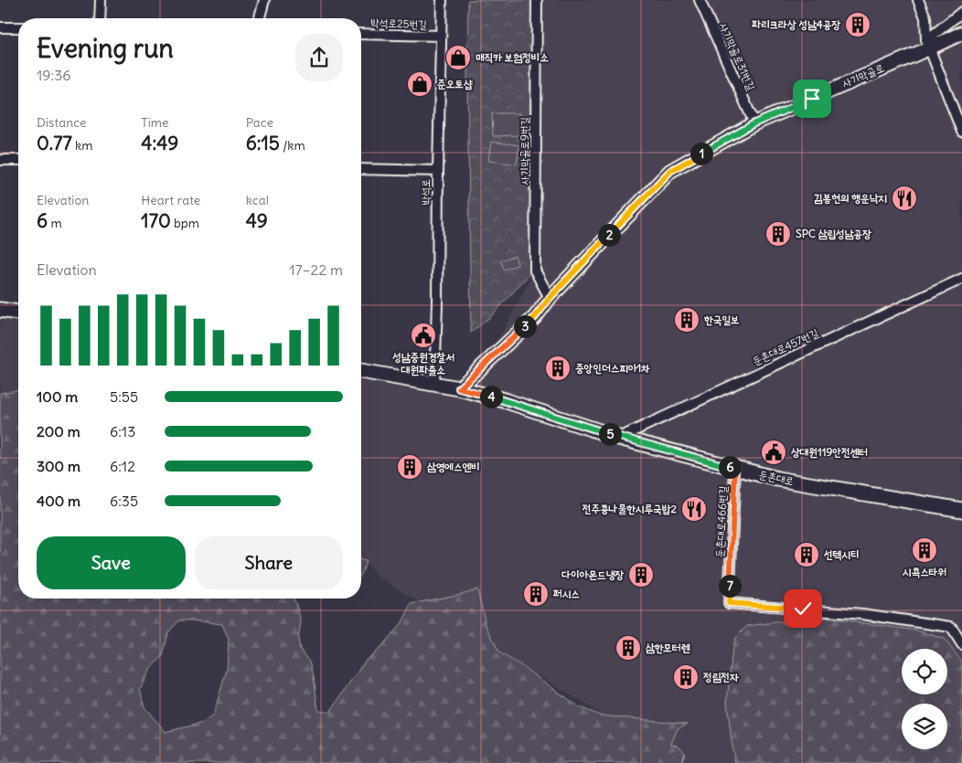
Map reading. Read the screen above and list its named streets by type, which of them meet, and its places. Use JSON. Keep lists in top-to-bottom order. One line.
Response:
{"streets":{"main road":["둔촌대로"],"street":["박석로25번길","사기막골로31번길","사기막골로","사기막골로9번길","박석로","둔촌대로457번길","둔촌대로466번길"]},"crossings":[["박석로25번길","박석로"],["사기막골로31번길","사기막골로"],["사기막골로","사기막골로9번길"],["사기막골로","둔촌대로"],["박석로","둔촌대로"],["둔촌대로457번길","둔촌대로"],["둔촌대로","둔촌대로466번길"]],"places":{"building":["파리크라상 성남4공장","SPC 삼립성남공장","한국일보","중앙인더스피아1차","삼영에스엔비","시콕스타워","선텍시티","다이아몬드냉장","퍼시스","삼한모터렌","정림전자"],"shop":["매직카 보험정비소","준오토샵"],"restaurant":["김봉현의 행운낙지","전주콩나물한시루국밥2"],"public building":["성남중원경찰서 대원파출소","상대원119안전센터"]},"page":{"heading":["Evening run","19:36"],"stats":[["Distance","0.77 km"],["Time","4:49"],["Pace","6:15 /km"],["Elevation","6 m"],["Heart rate","170 bpm"],["kcal","49"]],"pins":["1","2","3","4","5","6","7"],"chart":["Elevation","17–22 m"],"list":[{"name":"100 m","note":"5:55"},{"name":"200 m","note":"6:13"},{"name":"300 m","note":"6:12"},{"name":"400 m","note":"6:35"}],"buttons":["Save","Share"]}}
